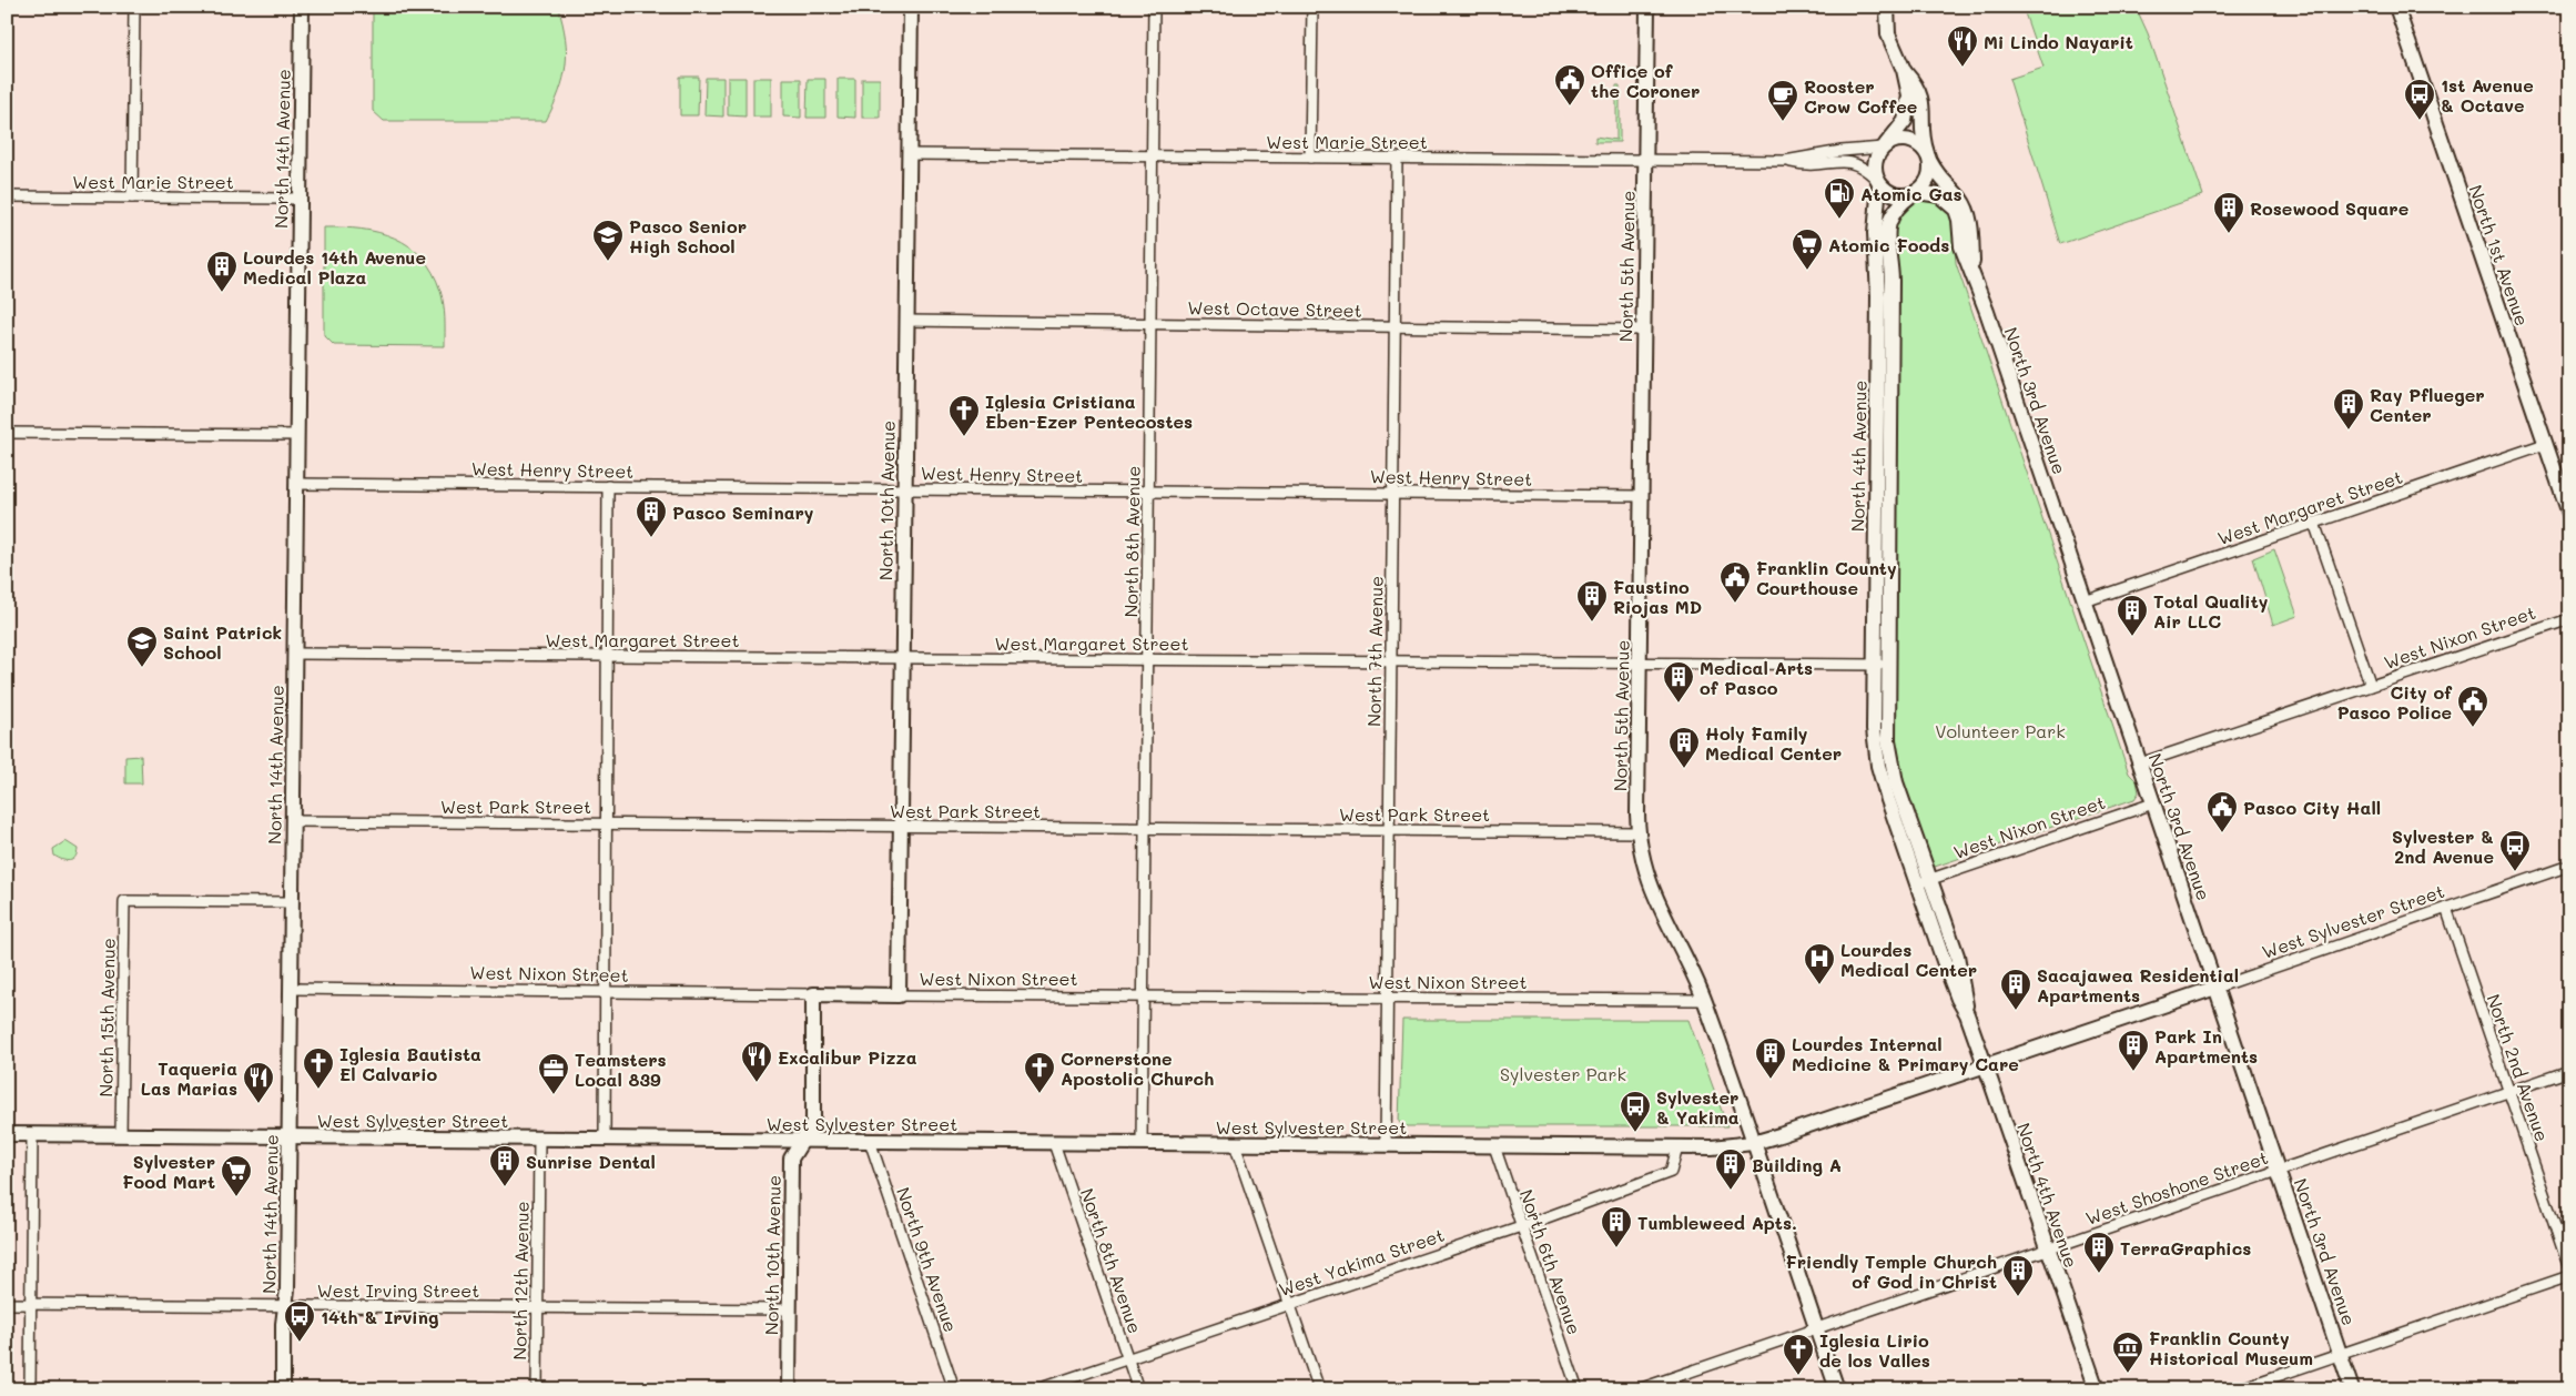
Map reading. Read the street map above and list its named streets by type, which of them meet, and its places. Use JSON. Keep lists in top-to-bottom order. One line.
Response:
{"streets":{"street":["West Marie Street","North 14th Avenue","North 1st Avenue","North 5th Avenue","West Octave Street","North 3rd Avenue","North 4th Avenue","West Henry Street","North 10th Avenue","West Margaret Street","North 8th Avenue","West Nixon Street","North 7th Avenue","West Park Street","West Sylvester Street","North 15th Avenue","North 2nd Avenue","West Shoshone Street","North 9th Avenue","West Yakima Street","North 6th Avenue","North 12th Avenue","West Irving Street"]},"crossings":[["West Marie Street","North 14th Avenue"],["West Marie Street","North 5th Avenue"],["West Marie Street","North 3rd Avenue"],["West Marie Street","North 4th Avenue"],["West Marie Street","North 10th Avenue"],["West Marie Street","North 8th Avenue"],["West Marie Street","North 7th Avenue"],["North 14th Avenue","West Henry Street"],["North 14th Avenue","West Margaret Street"],["North 14th Avenue","West Nixon Street"],["North 14th Avenue","West Park Street"],["North 14th Avenue","West Sylvester Street"],["North 14th Avenue","North 15th Avenue"],["North 14th Avenue","West Irving Street"],["North 1st Avenue","West Margaret Street"],["North 5th Avenue","West Octave Street"],["North 5th Avenue","West Henry Street"],["North 5th Avenue","West Margaret Street"],["North 5th Avenue","West Nixon Street"],["North 5th Avenue","West Park Street"],["North 5th Avenue","West Sylvester Street"],["North 5th Avenue","West Shoshone Street"],["West Octave Street","North 10th Avenue"],["West Octave Street","North 8th Avenue"],["West Octave Street","North 7th Avenue"],["North 3rd Avenue","North 4th Avenue"],["North 3rd Avenue","West Margaret Street"],["North 3rd Avenue","West Nixon Street"],["North 3rd Avenue","West Sylvester Street"],["North 3rd Avenue","West Shoshone Street"],["North 4th Avenue","West Margaret Street"],["North 4th Avenue","West Nixon Street"],["North 4th Avenue","West Sylvester Street"],["North 4th Avenue","West Shoshone Street"],["West Henry Street","North 10th Avenue"],["West Henry Street","North 8th Avenue"],["West Henry Street","North 7th Avenue"],["North 10th Avenue","West Margaret Street"],["North 10th Avenue","West Nixon Street"],["North 10th Avenue","West Park Street"],["North 10th Avenue","West Sylvester Street"],["North 10th Avenue","West Irving Street"],["West Margaret Street","North 8th Avenue"],["West Margaret Street","North 7th Avenue"],["North 8th Avenue","West Nixon Street"],["North 8th Avenue","West Park Street"],["North 8th Avenue","West Sylvester Street"],["North 8th Avenue","West Yakima Street"],["West Nixon Street","North 7th Avenue"],["North 7th Avenue","West Park Street"],["North 7th Avenue","West Sylvester Street"],["West Sylvester Street","North 15th Avenue"],["West Sylvester Street","North 2nd Avenue"],["West Sylvester Street","North 9th Avenue"],["West Sylvester Street","West Yakima Street"],["West Sylvester Street","North 6th Avenue"],["West Sylvester Street","North 12th Avenue"],["North 2nd Avenue","West Shoshone Street"],["West Yakima Street","North 6th Avenue"],["North 12th Avenue","West Irving Street"]],"parks":["Volunteer Park","Sylvester Park"],"places":{"restaurant":["Mi Lindo Nayarit","Excalibur Pizza","Taqueria Las Marias"],"public building":["Office of the Coroner","Franklin County Courthouse","City of Pasco Police","Pasco City Hall"],"bus stop":["1st Avenue & Octave","Sylvester & 2nd Avenue","Sylvester & Yakima","14th & Irving"],"cafe":["Rooster Crow Coffee"],"fuel station":["Atomic Gas"],"building":["Rosewood Square","Lourdes 14th Avenue Medical Plaza","Ray Pflueger Center","Pasco Seminary","Faustino Riojas MD","Total Quality Air LLC","Medical Arts of Pasco","Holy Family Medical Center","Sacajawea Residential Apartments","Park In Apartments","Lourdes Internal Medicine & Primary Care","Sunrise Dental","Building A","Tumbleweed Apts.","TerraGraphics","Friendly Temple Church of God in Christ"],"school or university":["Pasco Senior High School","Saint Patrick School"],"supermarket":["Atomic Foods","Sylvester Food Mart"],"church":["Iglesia Cristiana Eben-Ezer Pentecostes","Iglesia Bautista El Calvario","Cornerstone Apostolic Church","Iglesia Lirio de los Valles"],"hospital":["Lourdes Medical Center"],"office":["Teamsters Local 839"],"museum":["Franklin County Historical Museum"]}}
